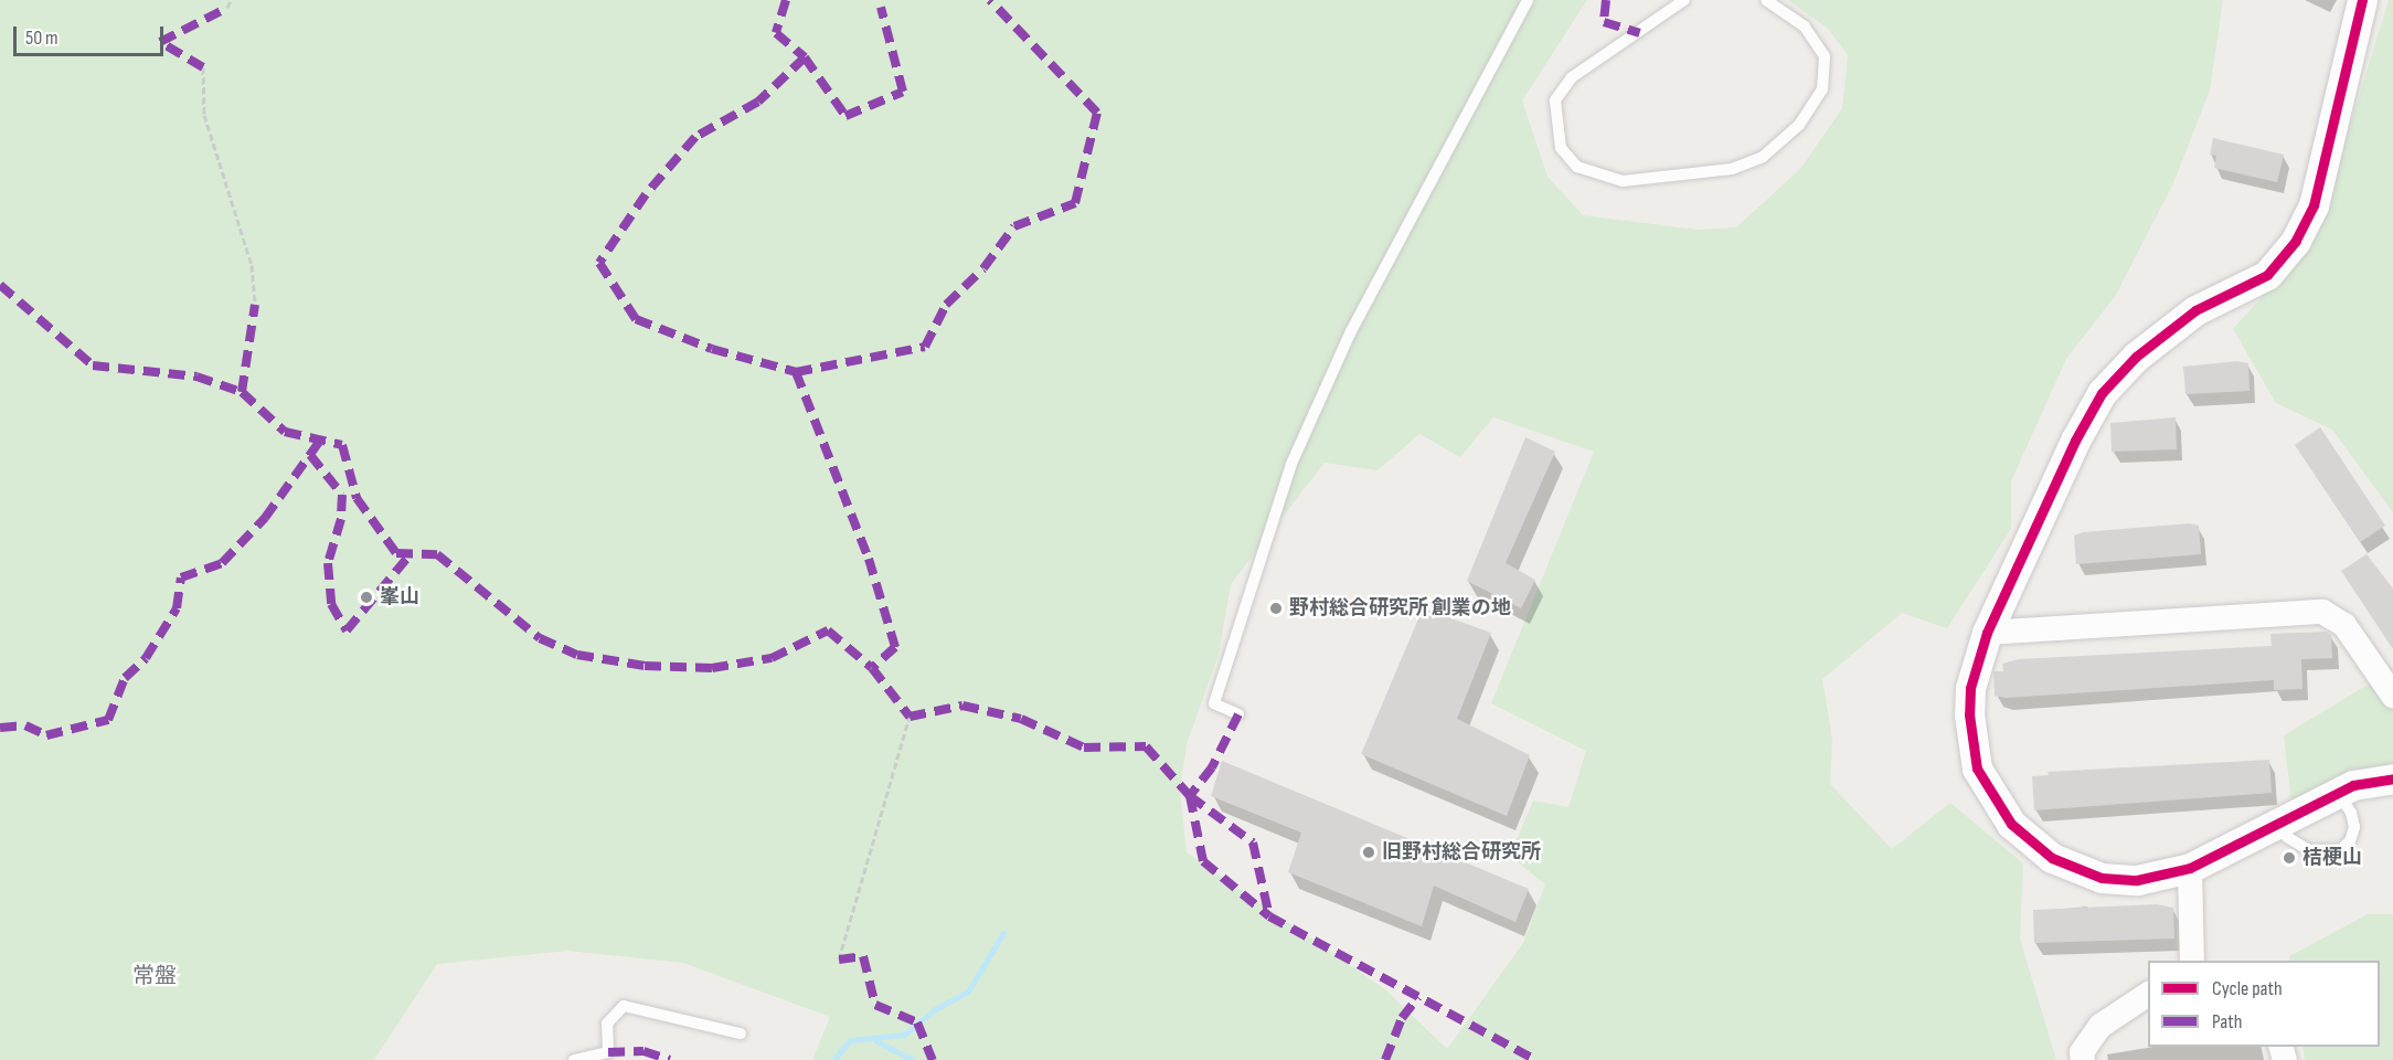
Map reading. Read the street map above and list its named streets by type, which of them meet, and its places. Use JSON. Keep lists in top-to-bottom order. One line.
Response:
{"districts":["常盤"],"places":["峯山","野村総合研究所 創業の地","旧野村総合研究所","桔梗山"],"legend":["Cycle path","Path"],"scale_bar":"50 m"}
